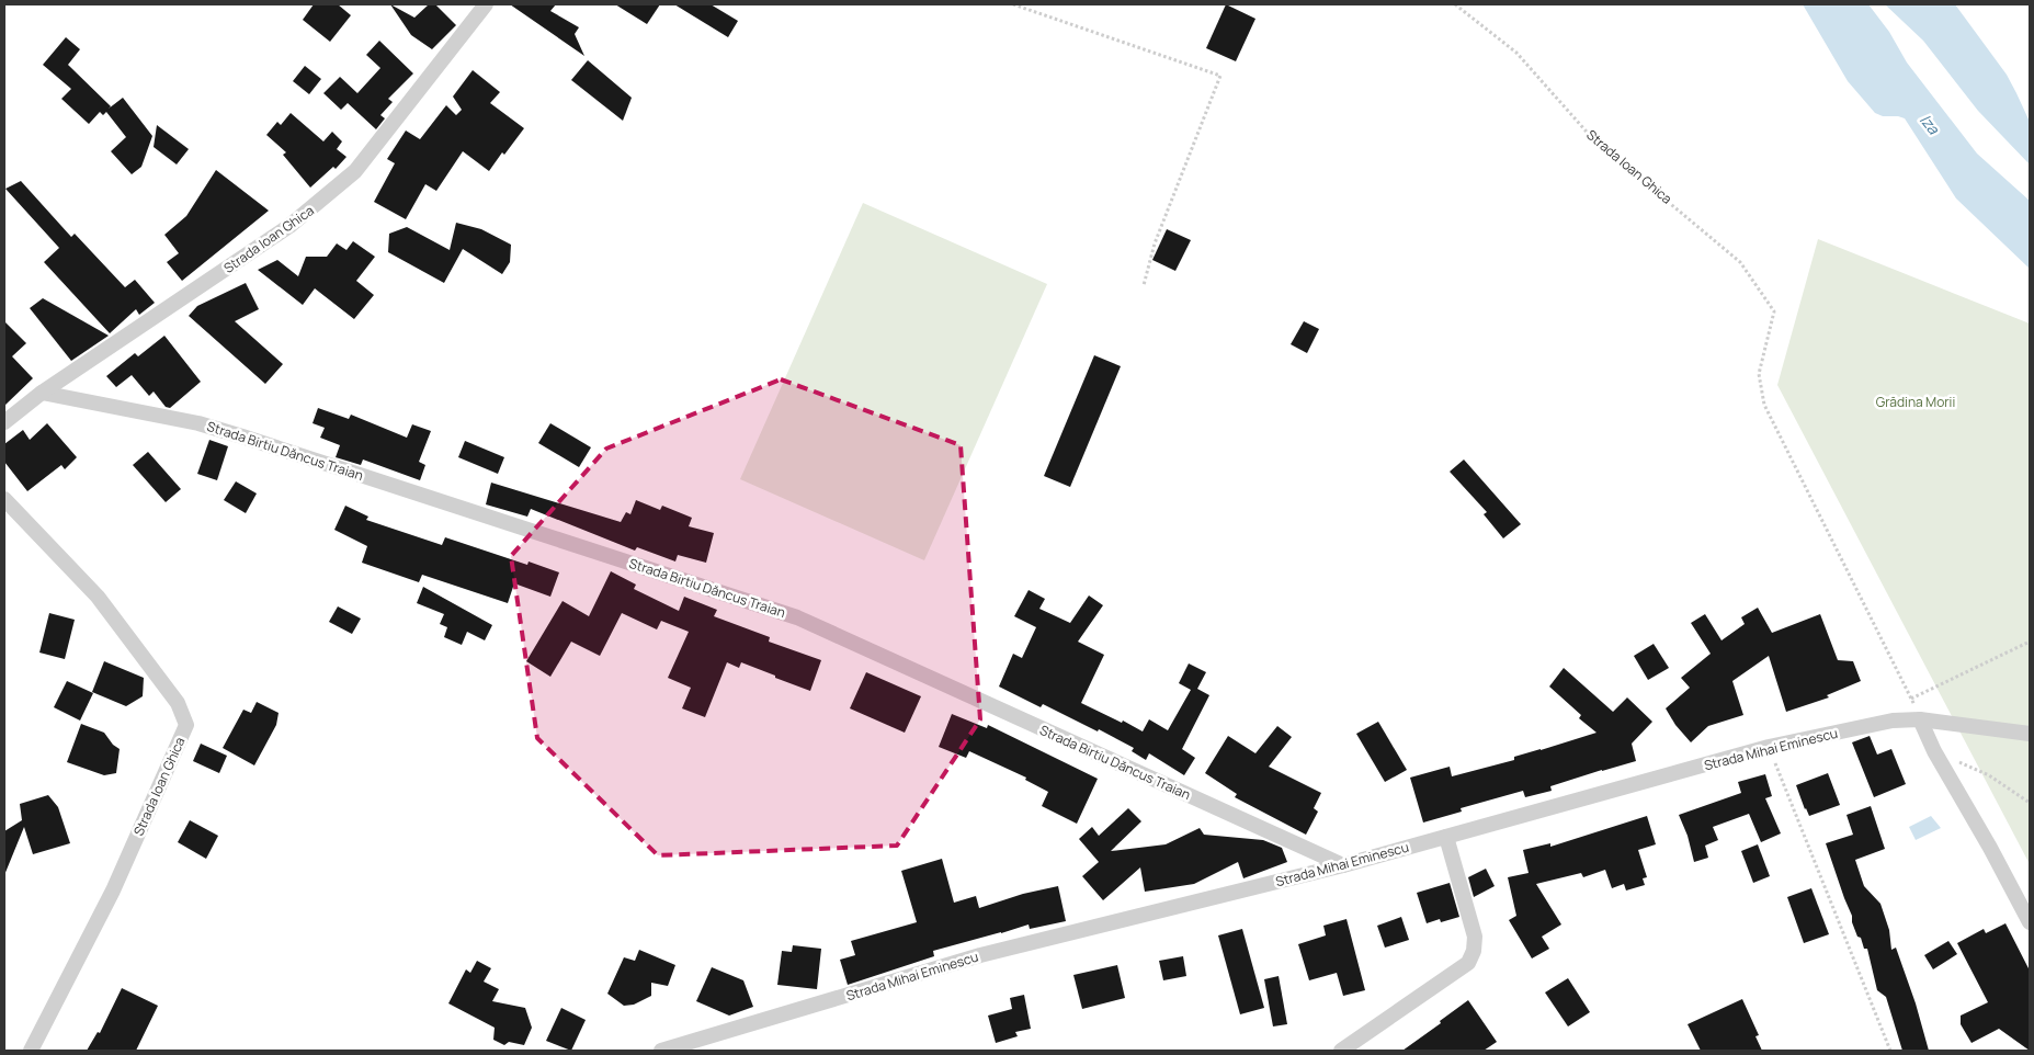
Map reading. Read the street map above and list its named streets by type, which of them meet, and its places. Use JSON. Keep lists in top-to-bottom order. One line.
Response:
{"streets":{"street":["Strada Ioan Ghica","Strada Birtiu Dăncus Traian","Strada Mihai Eminescu"]},"crossings":[["Strada Ioan Ghica","Strada Birtiu Dăncus Traian"],["Strada Birtiu Dăncus Traian","Strada Mihai Eminescu"]],"water":["Iza"],"parks":["Grădina Morii"]}
